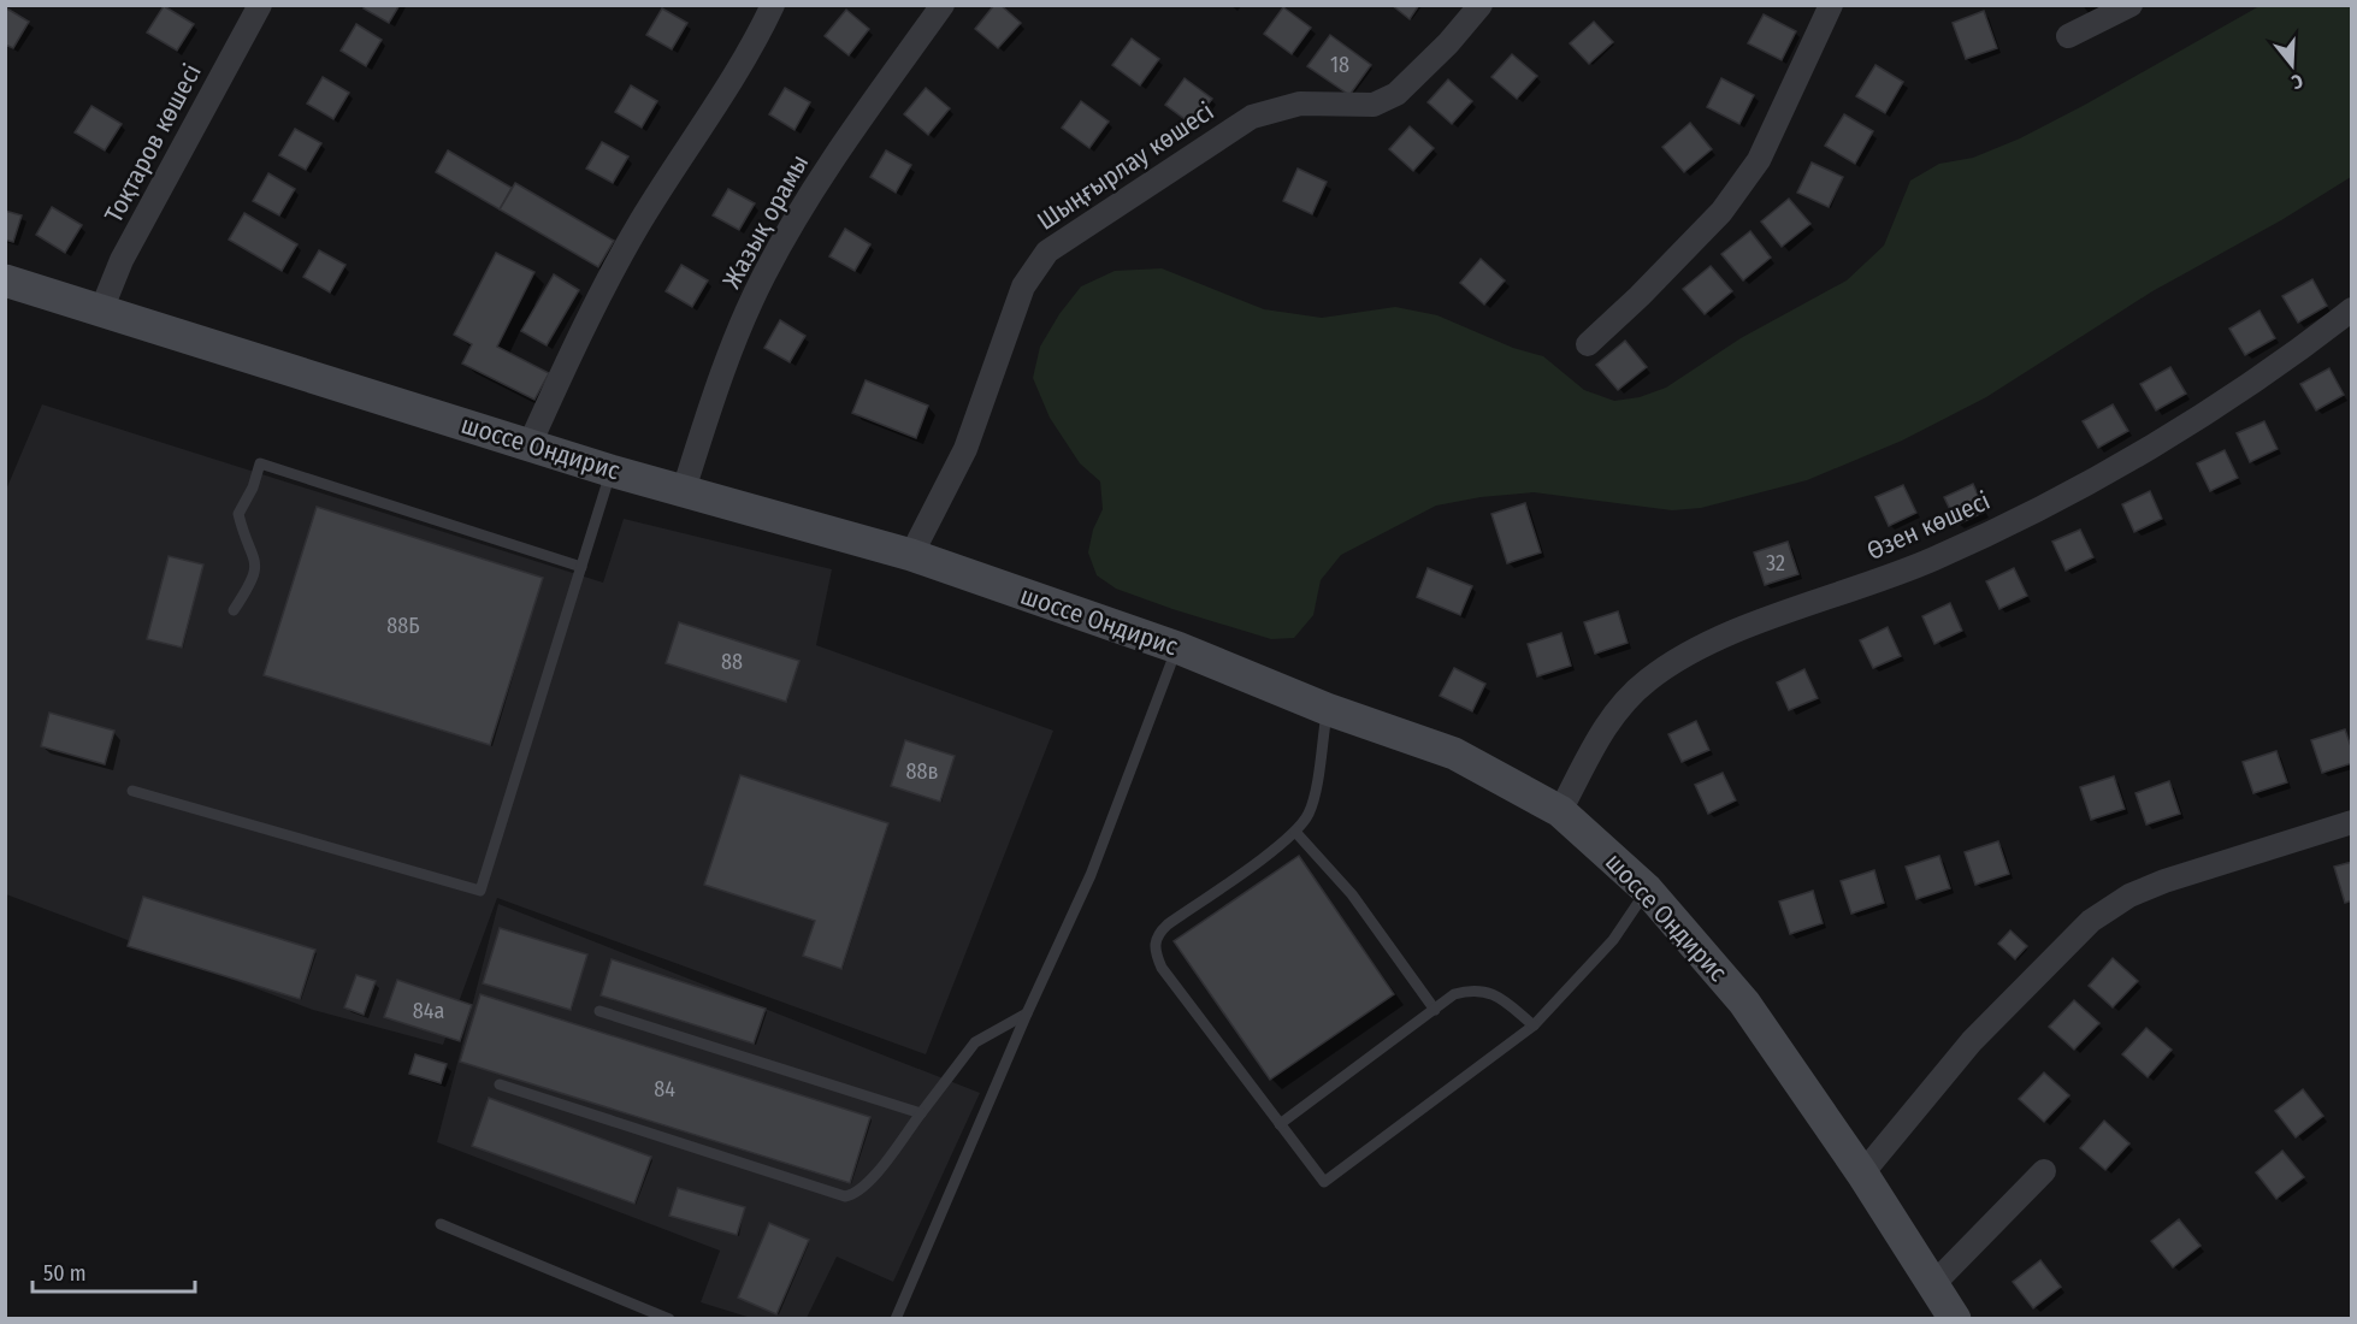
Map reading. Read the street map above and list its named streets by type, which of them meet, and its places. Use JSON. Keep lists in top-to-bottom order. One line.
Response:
{"streets":{"main road":["шоссе Ондирис"],"street":["Тоқтаров көшесі","Шыңғырлау көшесі","Жазық орамы","Өзен көшесі"]},"crossings":[["Тоқтаров көшесі","шоссе Ондирис"],["Шыңғырлау көшесі","шоссе Ондирис"],["Жазық орамы","шоссе Ондирис"],["шоссе Ондирис","Өзен көшесі"]],"house_numbers":["18","32","88Б","88","88в","84а","84"],"scale_bar":"50 m","north":"bottom"}
